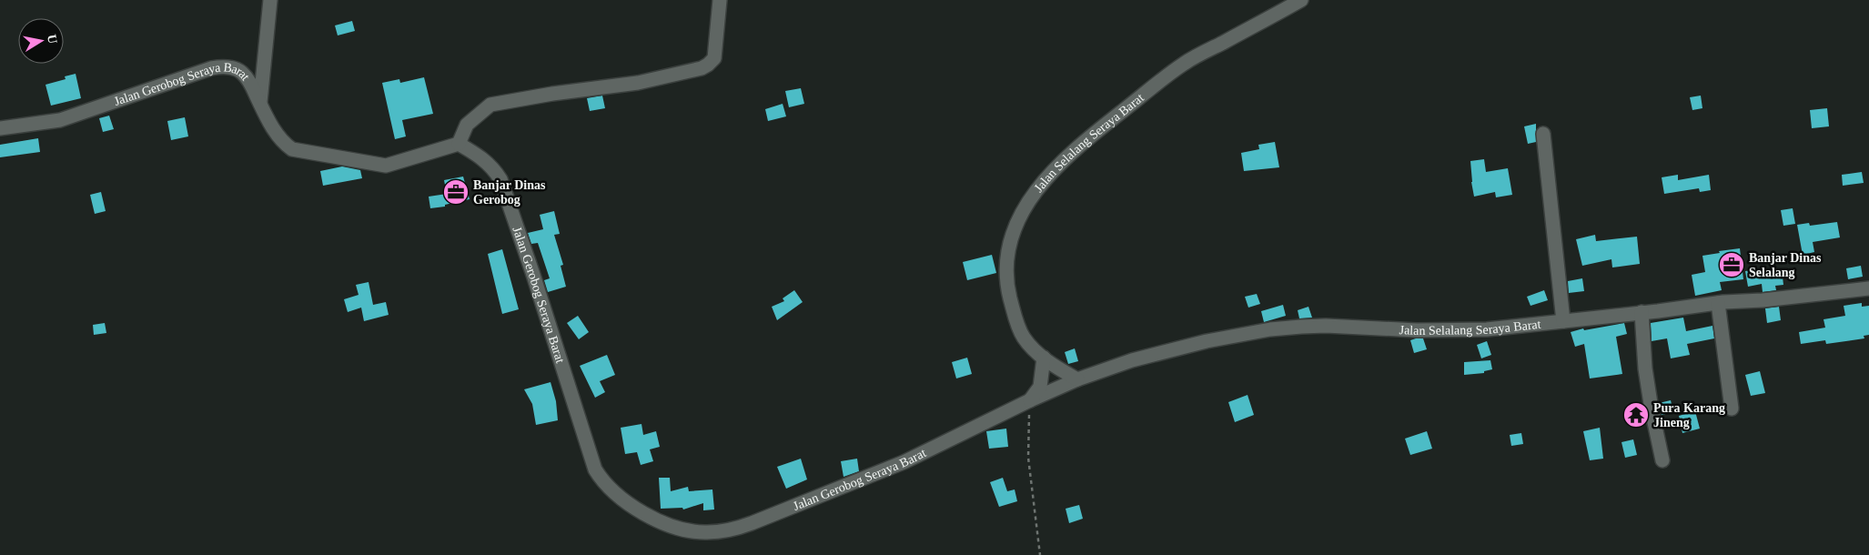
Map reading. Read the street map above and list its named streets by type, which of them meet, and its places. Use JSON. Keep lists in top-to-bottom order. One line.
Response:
{"streets":{"street":["Jalan Gerobog Seraya Barat","Jalan Selalang Seraya Barat"]},"crossings":[["Jalan Gerobog Seraya Barat","Jalan Selalang Seraya Barat"]],"places":{"office":["Banjar Dinas Gerobog","Banjar Dinas Selalang"],"temple":["Pura Karang Jineng"]},"north":"right"}
